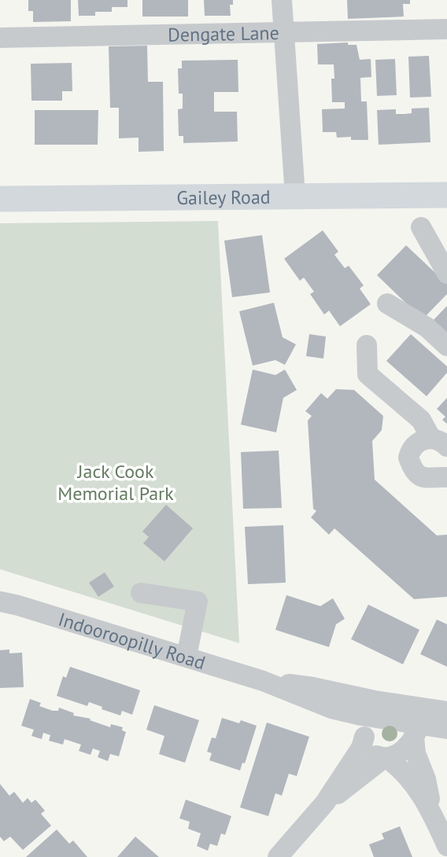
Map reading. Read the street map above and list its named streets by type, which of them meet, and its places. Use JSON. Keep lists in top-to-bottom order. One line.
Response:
{"streets":{"main road":["Gailey Road"],"street":["Dengate Lane","Indooroopilly Road"]},"parks":["Jack Cook Memorial Park"]}
